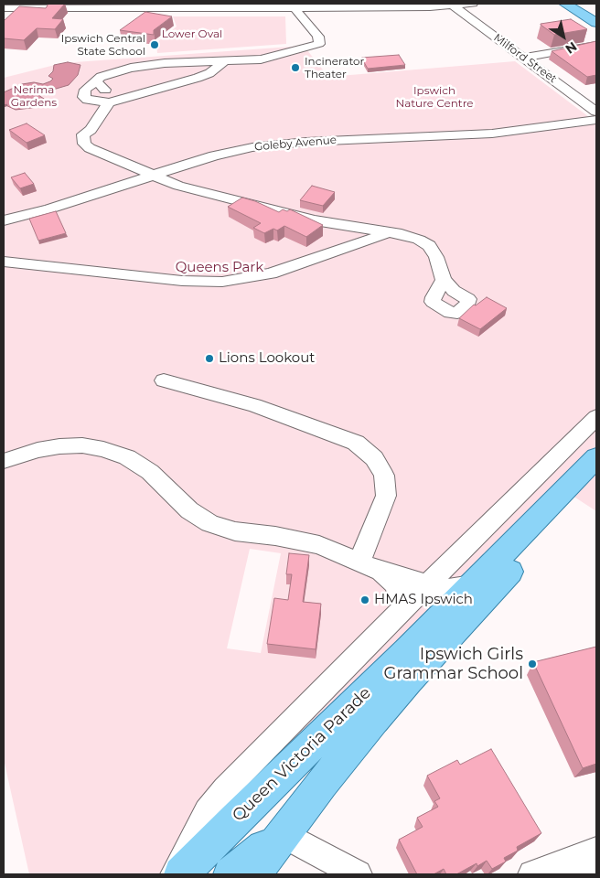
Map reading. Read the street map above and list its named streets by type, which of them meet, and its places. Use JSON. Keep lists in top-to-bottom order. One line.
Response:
{"streets":{"main road":["Queen Victoria Parade"],"street":["Milford Street","Goleby Avenue"]},"parks":["Lower Oval","Nerima Gardens","Ipswich Nature Centre","Queens Park"],"places":["Ipswich Central State School","Incinerator Theater","Lions Lookout","HMAS Ipswich","Ipswich Girls Grammar School"],"north":"bottom right"}
